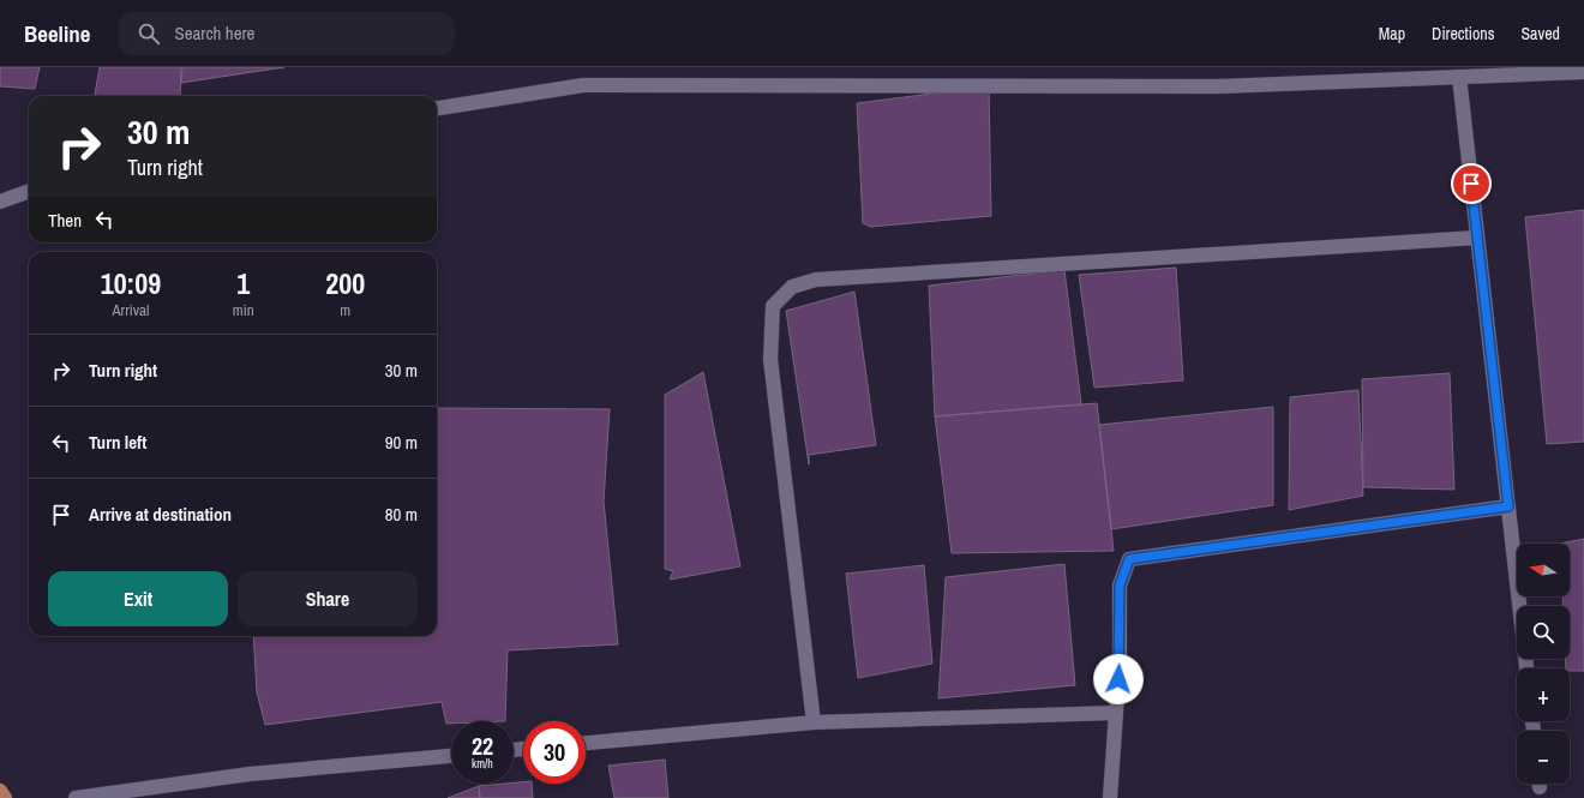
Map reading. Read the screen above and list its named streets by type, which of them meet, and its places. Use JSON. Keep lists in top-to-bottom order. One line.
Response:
{"north":"left","page":{"header":"Beeline","search":"Search here","nav":["Map","Directions","Saved"],"turn":["30 m","Turn right"],"then":"Then","eta":["10:09","Arrival","1","min","200","m"],"list":[{"name":"Turn right","value":"30 m"},{"name":"Turn left","value":"90 m"},{"name":"Arrive at destination","value":"80 m"}],"map_buttons":["+","−"],"buttons":["Exit","Share"],"speed":"22 km/h","limit":"30"}}
